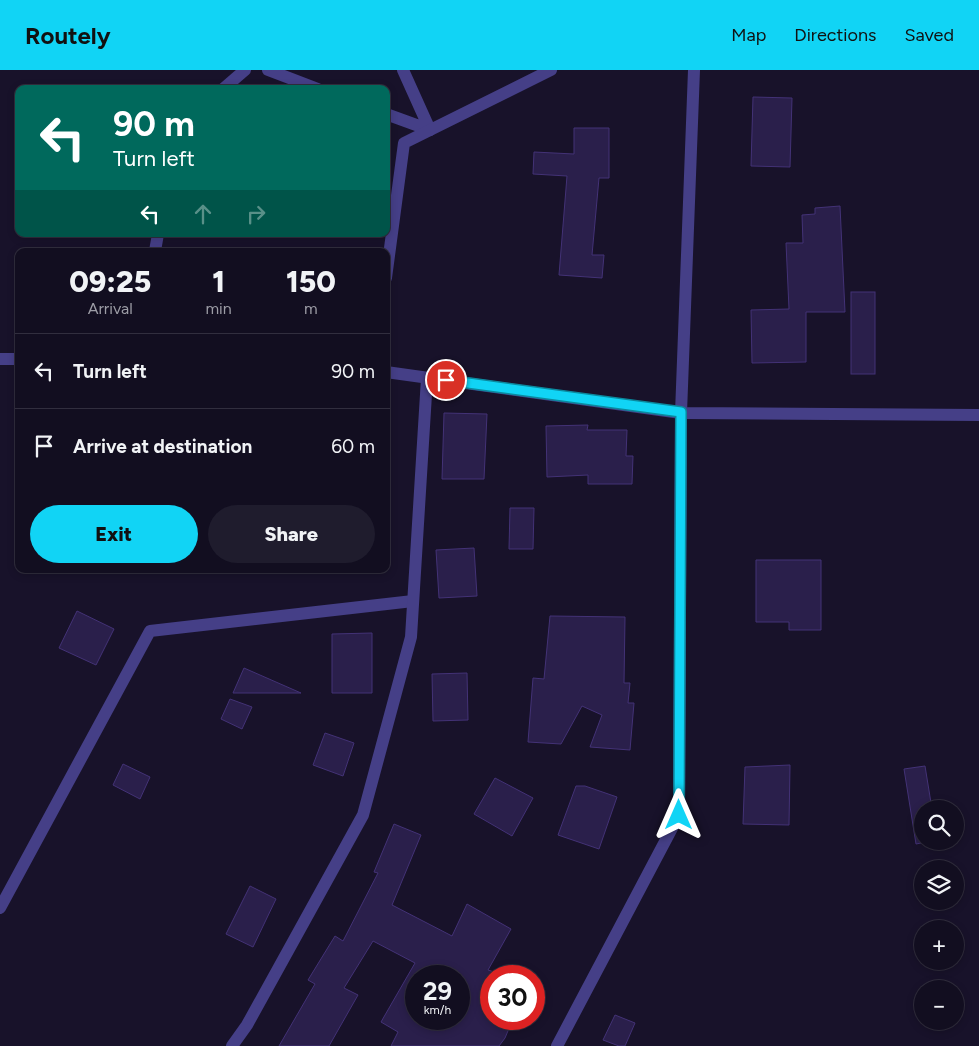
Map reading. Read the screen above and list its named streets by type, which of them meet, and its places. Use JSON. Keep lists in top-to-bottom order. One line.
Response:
{"page":{"header":"Routely","nav":["Map","Directions","Saved"],"turn":["90 m","Turn left"],"eta":["09:25","Arrival","1","min","150","m"],"list":[{"name":"Turn left","value":"90 m"},{"name":"Arrive at destination","value":"60 m"}],"buttons":["Exit","Share"],"map_buttons":["+","−"],"speed":"29 km/h","limit":"30"}}
